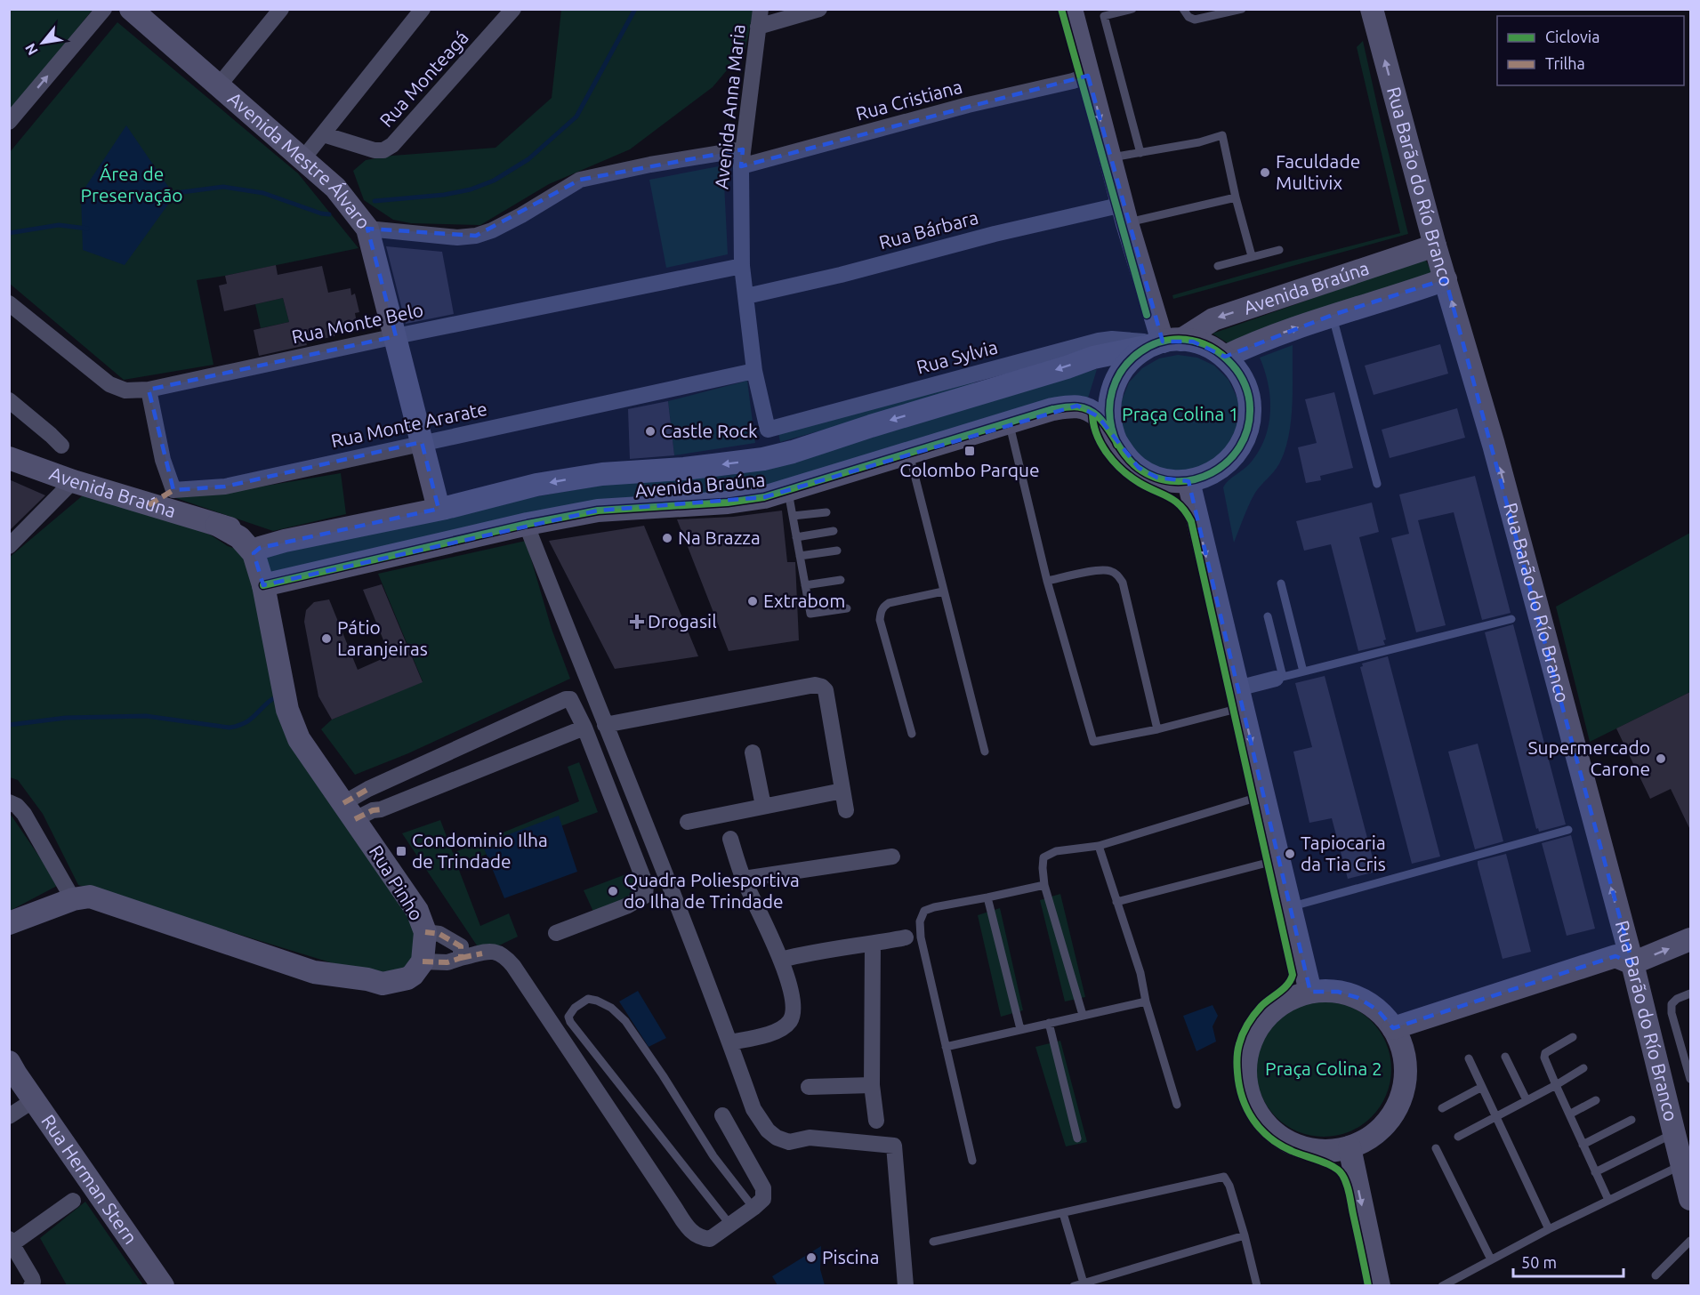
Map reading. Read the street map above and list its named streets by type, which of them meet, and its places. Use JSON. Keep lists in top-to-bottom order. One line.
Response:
{"streets":{"street":["Rua Monteagá","Rua Cristiana","Avenida Anna Maria","Avenida Mestre Álvaro","Rua Barão do Río Branco","Rua Bárbara","Avenida Braúna","Rua Monte Belo","Rua Sylvia","Rua Monte Ararate","Rua Pinho","Rua Herman Stern"]},"crossings":[["Rua Cristiana","Avenida Anna Maria"],["Avenida Anna Maria","Rua Bárbara"],["Avenida Anna Maria","Rua Monte Belo"],["Avenida Anna Maria","Rua Sylvia"],["Avenida Anna Maria","Rua Monte Ararate"],["Avenida Mestre Álvaro","Avenida Braúna"],["Avenida Mestre Álvaro","Rua Monte Belo"],["Avenida Mestre Álvaro","Rua Monte Ararate"],["Rua Barão do Río Branco","Avenida Braúna"],["Avenida Braúna","Rua Sylvia"],["Avenida Braúna","Rua Pinho"],["Rua Monte Belo","Rua Monte Ararate"]],"one_way":["Rua Barão do Río Branco"],"parks":["Área de Preservação","Praça Colina 1","Praça Colina 2"],"places":{"other":["Faculdade Multivix","Castle Rock","Na Brazza","Extrabom","Pátio Laranjeiras","Supermercado Carone","Tapiocaria da Tia Cris","Quadra Poliesportiva do Ilha de Trindade","Piscina"],"transit":["Colombo Parque","Condominio Ilha de Trindade"],"health":["Drogasil"]},"legend":["Ciclovia","Trilha"],"scale_bar":"50 m","north":"bottom left"}
